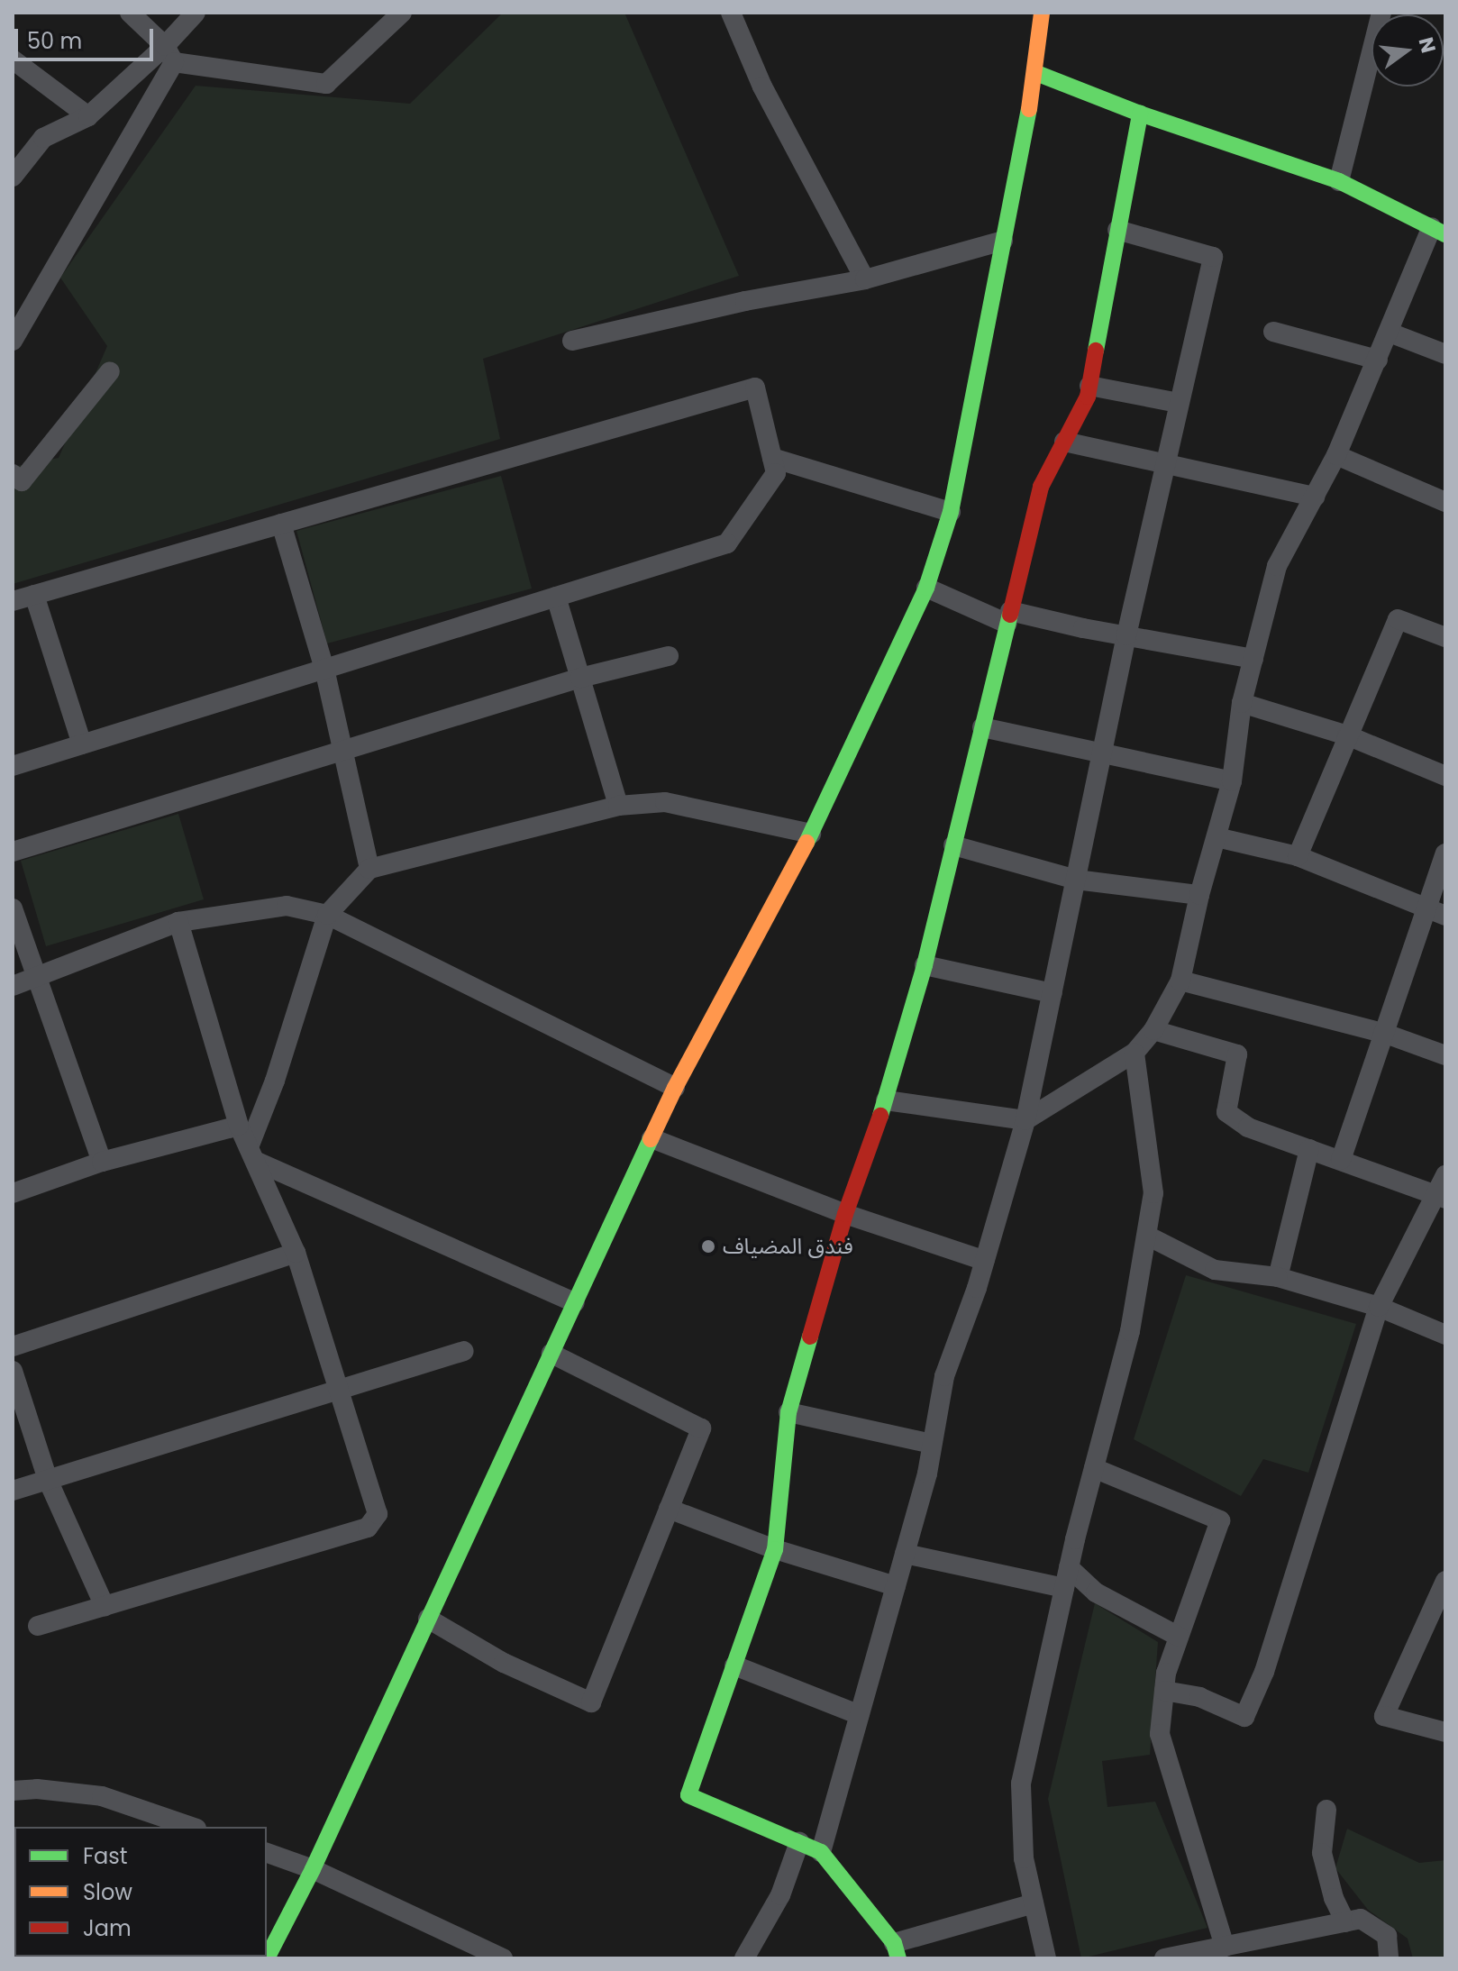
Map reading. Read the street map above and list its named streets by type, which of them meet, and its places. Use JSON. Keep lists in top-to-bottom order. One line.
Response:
{"places":["فندق المضياف"],"legend":["Fast","Slow","Jam"],"scale_bar":"50 m","north":"right"}
